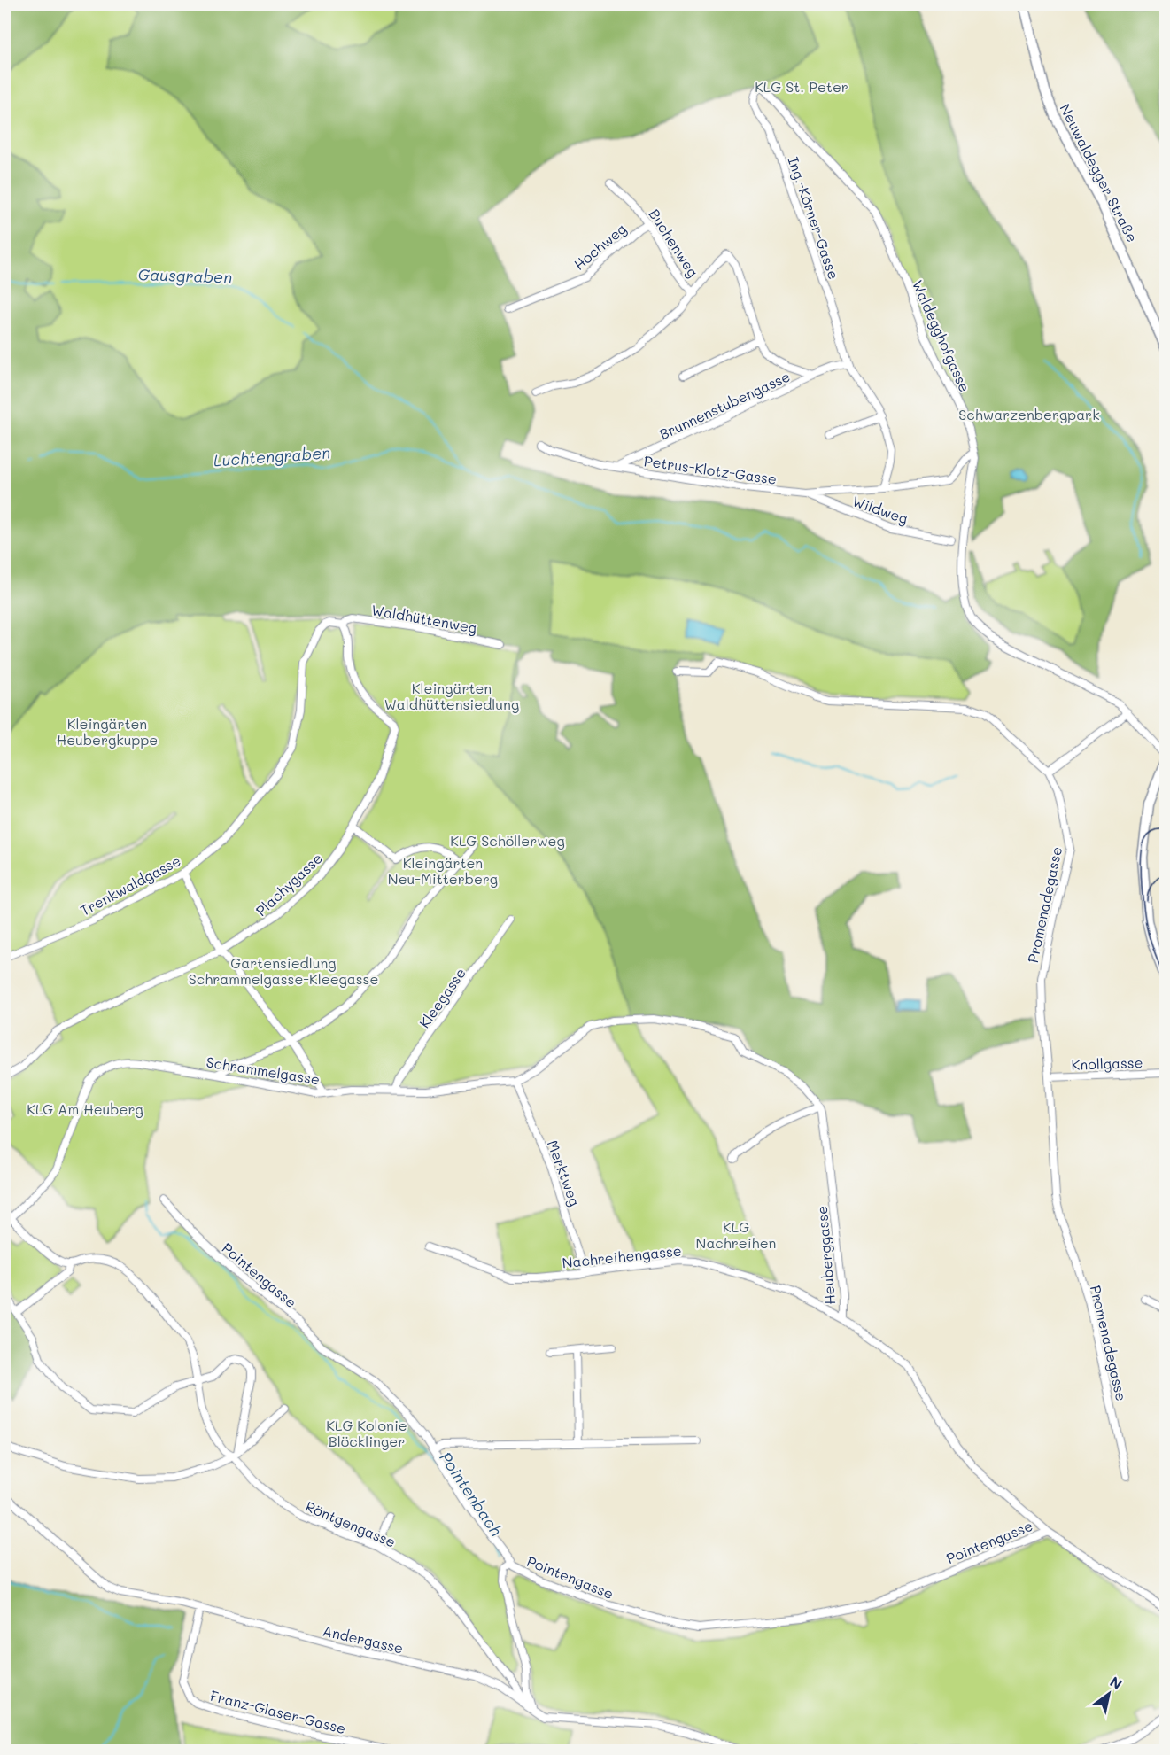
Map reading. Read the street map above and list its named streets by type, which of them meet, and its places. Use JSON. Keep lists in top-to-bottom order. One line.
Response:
{"streets":{"main road":["Neuwaldegger Straße"],"street":["Ing.-Körner-Gasse","Buchenweg","Hochweg","Waldegghofgasse","Brunnenstubengasse","Petrus-Klotz-Gasse","Wildweg","Waldhüttenweg","Plachygasse","Trenkwaldgasse","Promenadegasse","Kleegasse","Knollgasse","Schrammelgasse","Merktweg","Heuberggasse","Nachreihengasse","Pointengasse","Röntgengasse","Andergasse","Franz-Glaser-Gasse"]},"crossings":[["Ing.-Körner-Gasse","Waldegghofgasse"],["Ing.-Körner-Gasse","Brunnenstubengasse"],["Buchenweg","Hochweg"],["Waldegghofgasse","Petrus-Klotz-Gasse"],["Brunnenstubengasse","Petrus-Klotz-Gasse"],["Petrus-Klotz-Gasse","Wildweg"],["Waldhüttenweg","Plachygasse"],["Waldhüttenweg","Trenkwaldgasse"],["Plachygasse","Trenkwaldgasse"],["Promenadegasse","Knollgasse"],["Kleegasse","Schrammelgasse"],["Schrammelgasse","Merktweg"],["Schrammelgasse","Heuberggasse"],["Merktweg","Nachreihengasse"],["Heuberggasse","Nachreihengasse"],["Heuberggasse","Pointengasse"],["Röntgengasse","Andergasse"],["Andergasse","Franz-Glaser-Gasse"]],"water":["Gausgraben","Luchtengraben","Pointenbach"],"parks":["KLG St. Peter","Schwarzenbergpark","Kleingärten Waldhüttensiedlung","Kleingärten Heubergkuppe","KLG Schöllerweg","Kleingärten Neu-Mitterberg","Gartensiedlung Schrammelgasse-Kleegasse","KLG Am Heuberg","KLG Nachreihen","KLG Kolonie Blöcklinger"],"north":"top right"}
